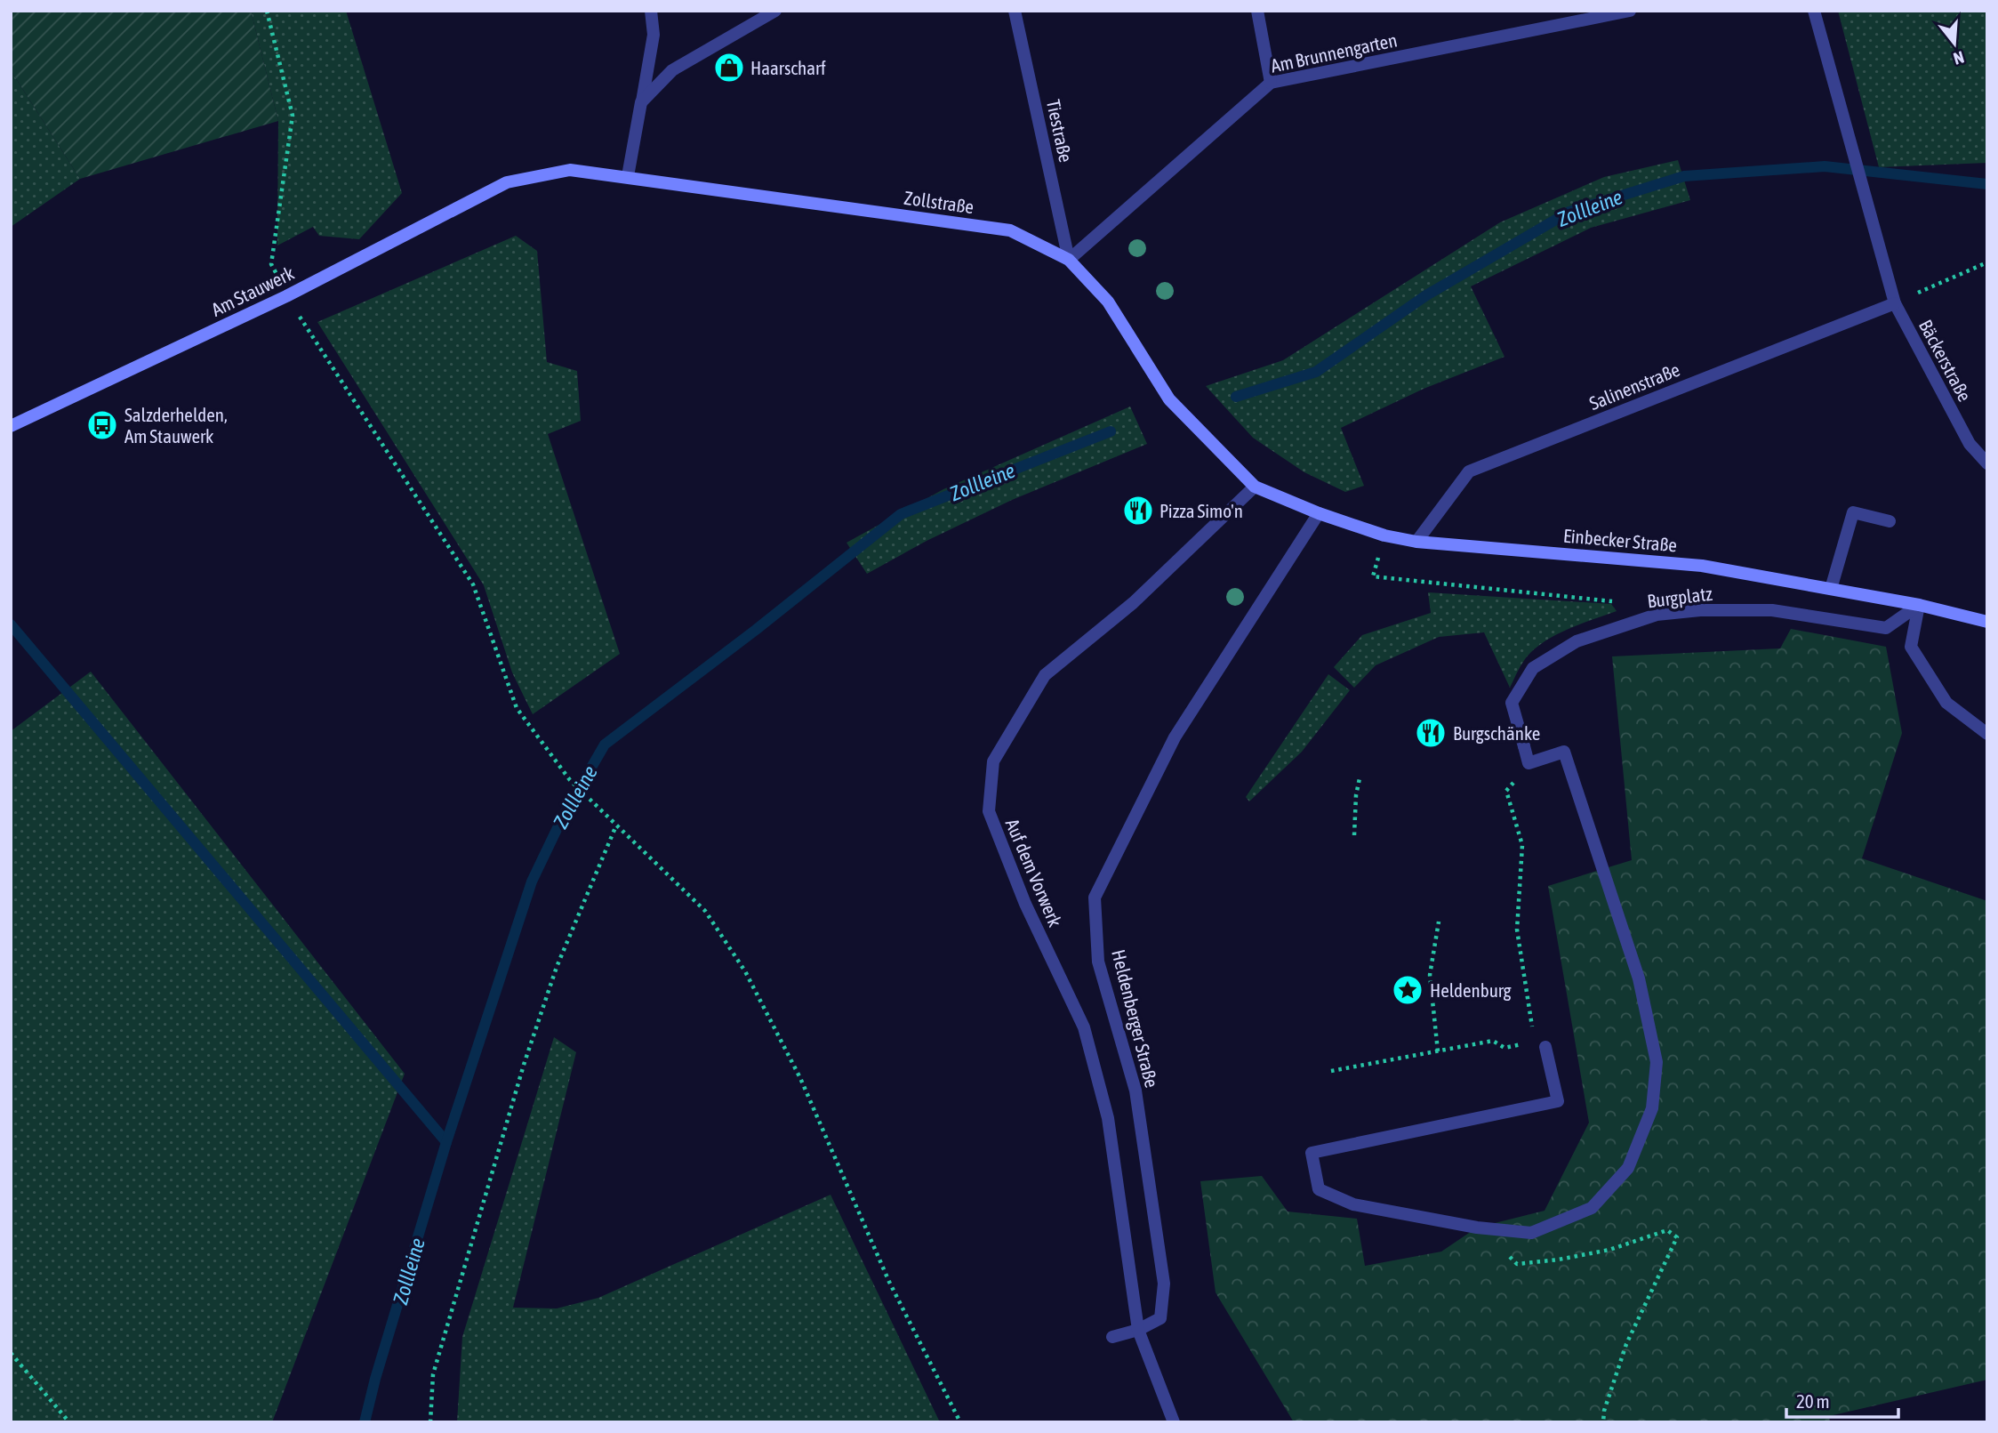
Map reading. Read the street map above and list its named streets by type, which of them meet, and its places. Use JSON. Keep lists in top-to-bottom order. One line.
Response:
{"streets":{"street":["Am Brunnengarten","Tiestraße","Zollstraße","Am Stauwerk","Bäckerstraße","Salinenstraße","Einbecker Straße","Burgplatz","Auf dem Vorwerk","Heldenberger Straße"]},"crossings":[["Am Brunnengarten","Tiestraße"],["Am Brunnengarten","Zollstraße"],["Tiestraße","Zollstraße"],["Zollstraße","Am Stauwerk"],["Zollstraße","Einbecker Straße"],["Zollstraße","Auf dem Vorwerk"],["Bäckerstraße","Salinenstraße"],["Salinenstraße","Einbecker Straße"],["Einbecker Straße","Burgplatz"],["Einbecker Straße","Auf dem Vorwerk"],["Einbecker Straße","Heldenberger Straße"],["Auf dem Vorwerk","Heldenberger Straße"]],"water":["Zollleine"],"places":{"shop":["Haarscharf"],"bus stop":["Salzderhelden, Am Stauwerk"],"restaurant":["Pizza Simo'n","Burgschänke"],"place":["Heldenburg"]},"scale_bar":"20 m","north":"bottom"}
